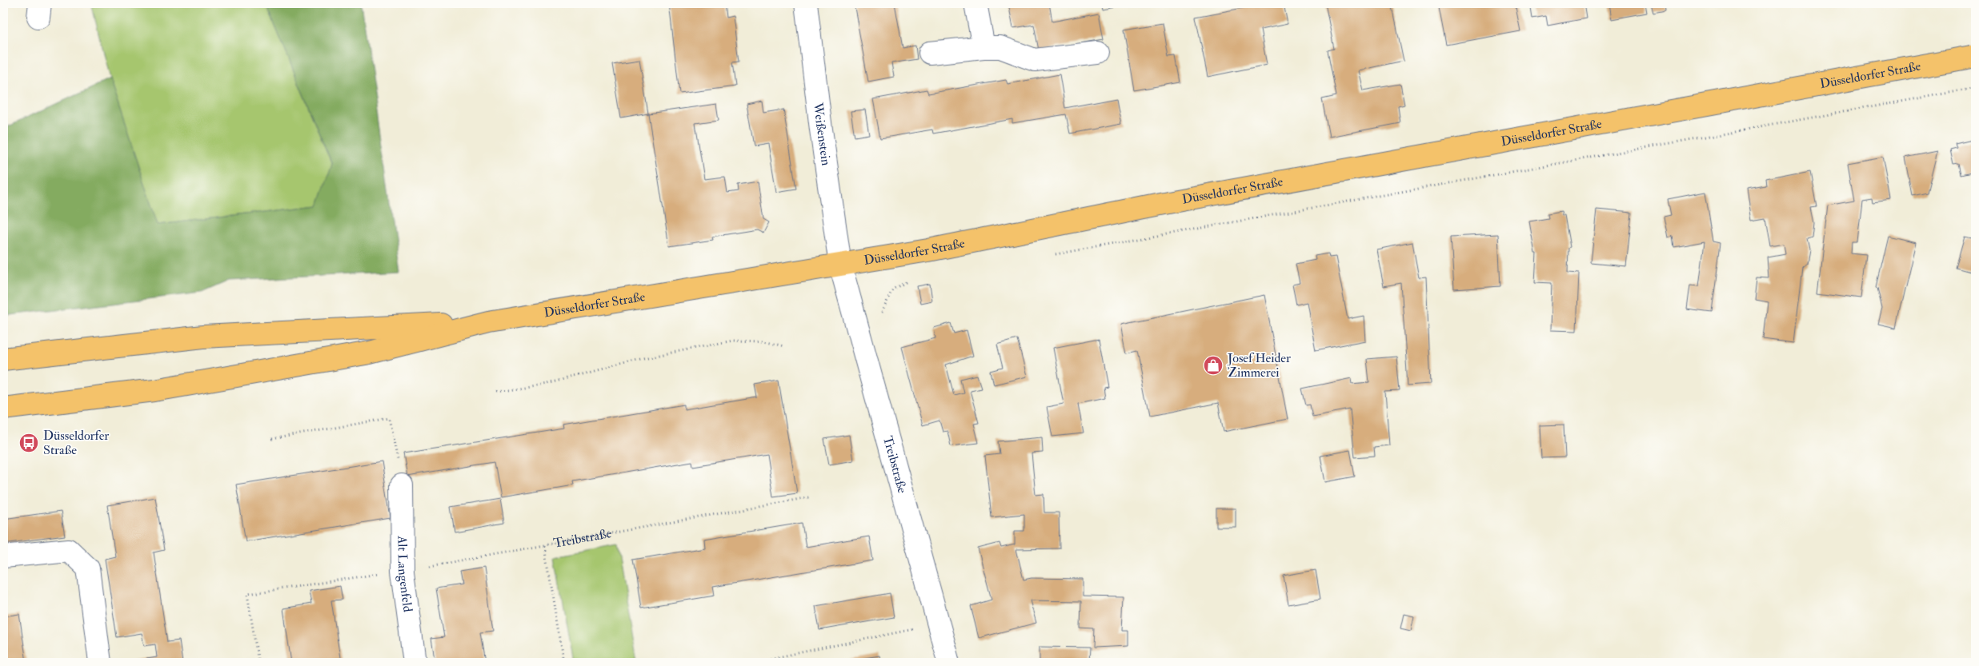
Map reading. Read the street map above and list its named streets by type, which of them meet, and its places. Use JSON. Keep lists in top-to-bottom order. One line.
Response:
{"streets":{"main road":["Düsseldorfer Straße"],"street":["Weißenstein","Treibstraße","Alt Langenfeld"]},"crossings":[["Düsseldorfer Straße","Weißenstein"],["Düsseldorfer Straße","Treibstraße"],["Weißenstein","Treibstraße"],["Treibstraße","Alt Langenfeld"]],"places":{"shop":["Josef Heider Zimmerei"],"bus stop":["Düsseldorfer Straße"]}}
